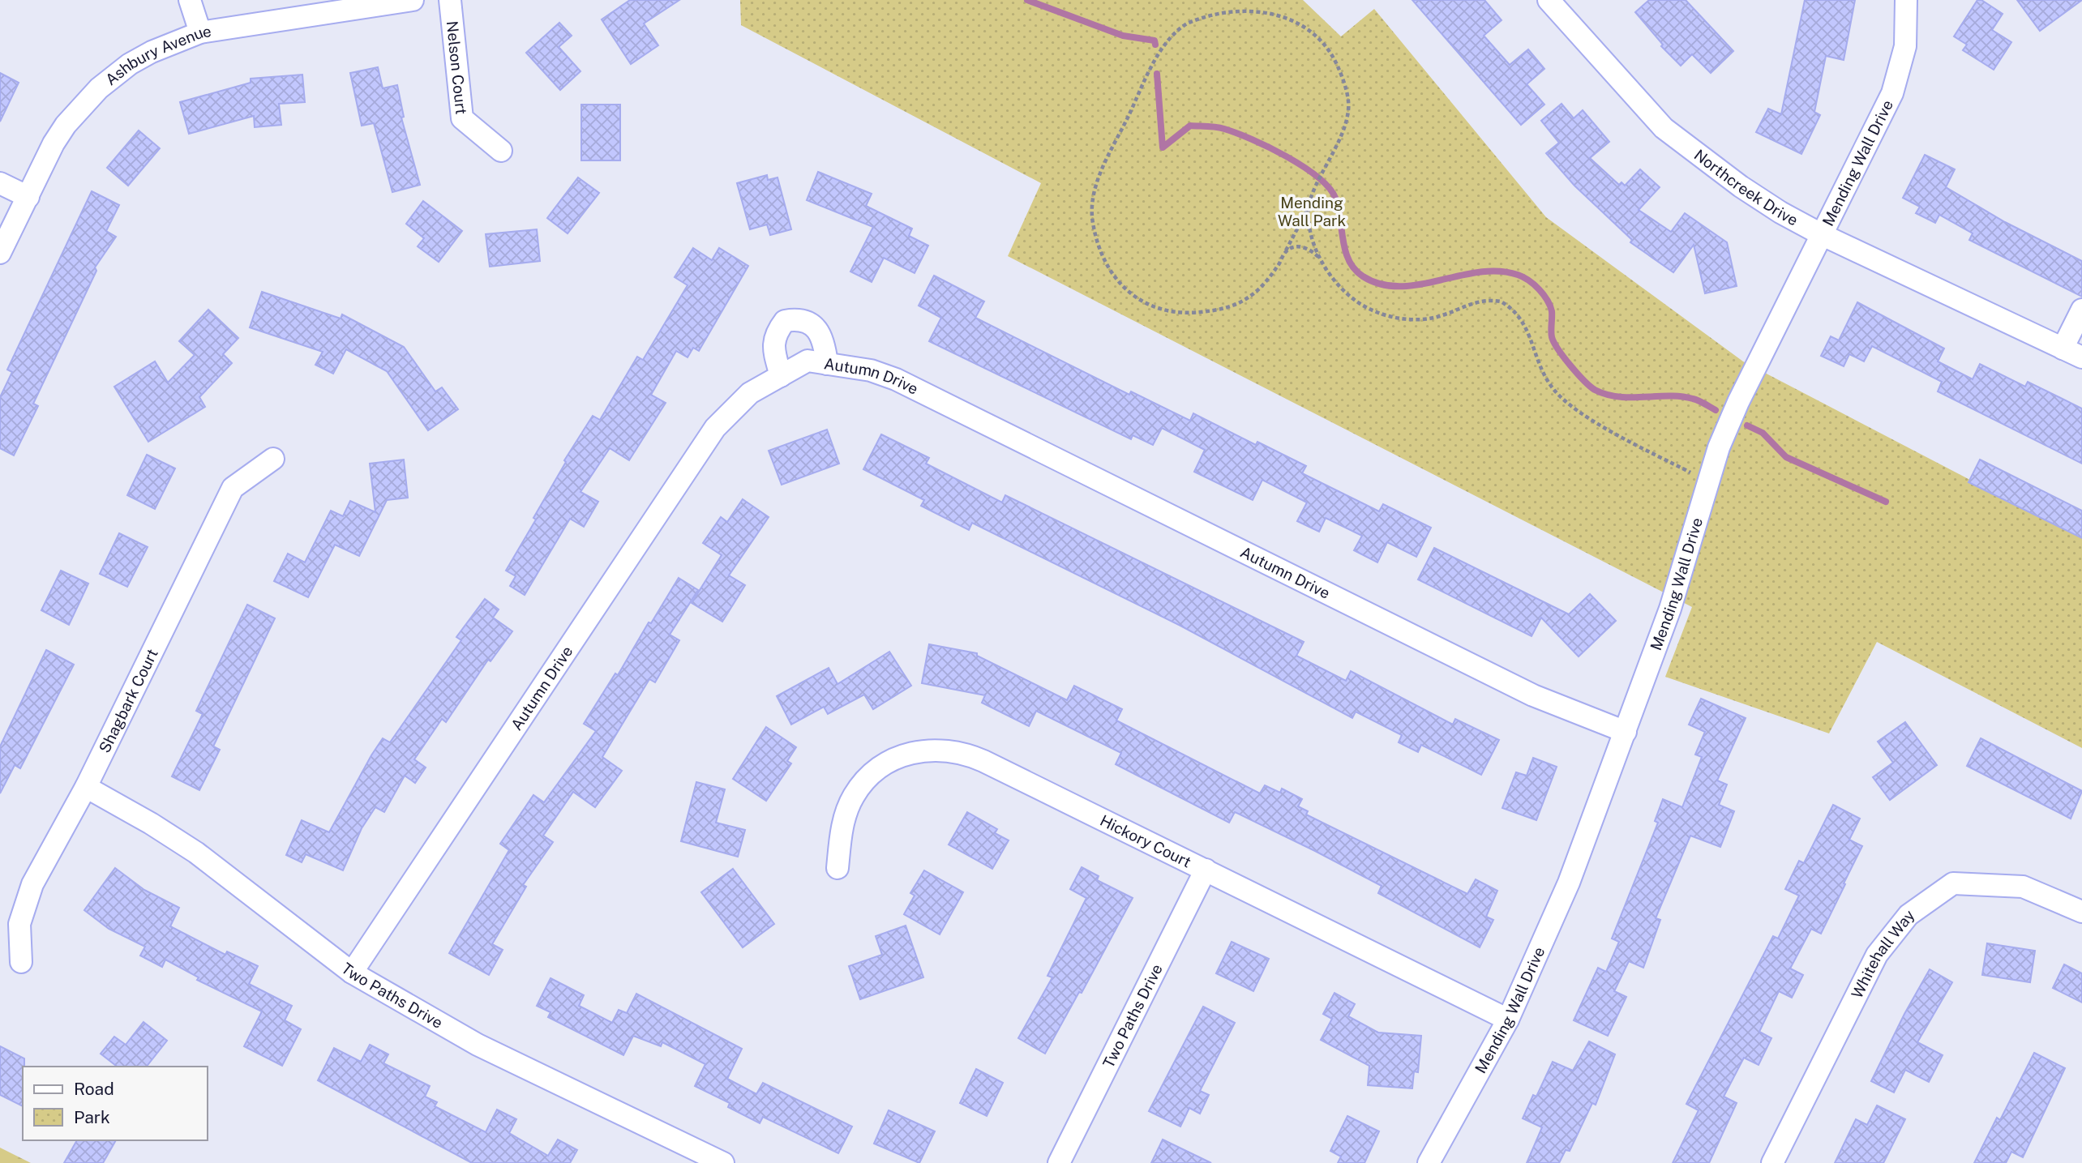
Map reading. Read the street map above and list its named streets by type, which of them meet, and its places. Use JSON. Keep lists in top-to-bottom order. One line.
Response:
{"streets":{"street":["Ashbury Avenue","Nelson Court","Mending Wall Drive","Northcreek Drive","Autumn Drive","Shagbark Court","Hickory Court","Whitehall Way","Two Paths Drive"]},"crossings":[["Mending Wall Drive","Northcreek Drive"],["Mending Wall Drive","Autumn Drive"],["Mending Wall Drive","Hickory Court"],["Autumn Drive","Two Paths Drive"],["Shagbark Court","Two Paths Drive"],["Hickory Court","Two Paths Drive"]],"parks":["Mending Wall Park"],"legend":["Road","Park"]}
